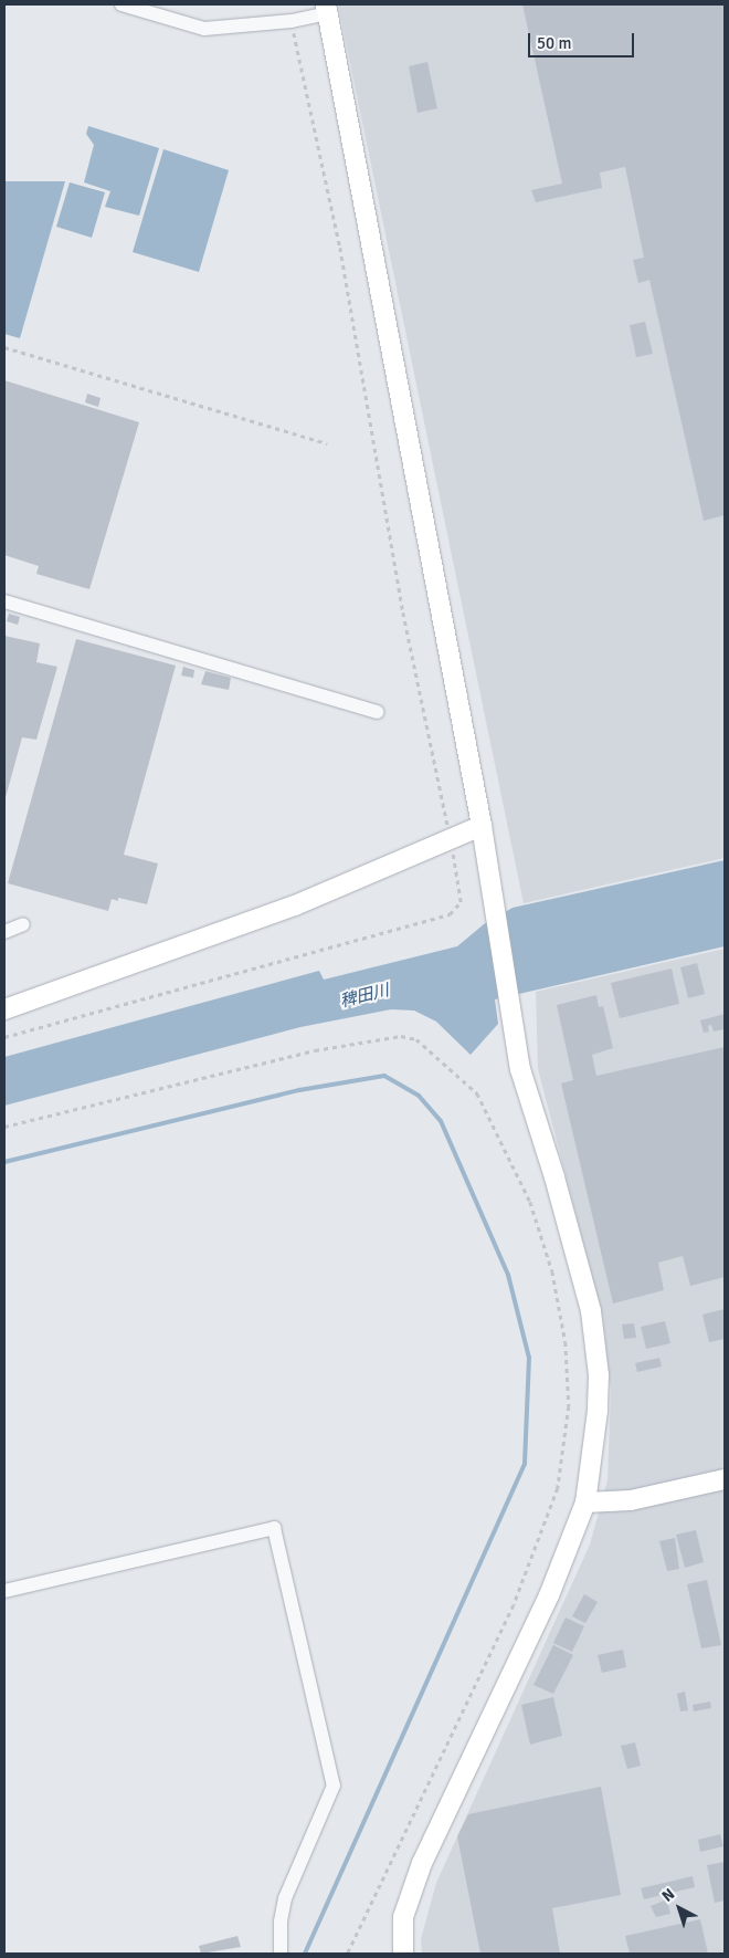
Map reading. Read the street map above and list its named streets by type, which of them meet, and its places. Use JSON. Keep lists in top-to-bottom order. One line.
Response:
{"water":["稗田川"],"scale_bar":"50 m","north":"top left"}
